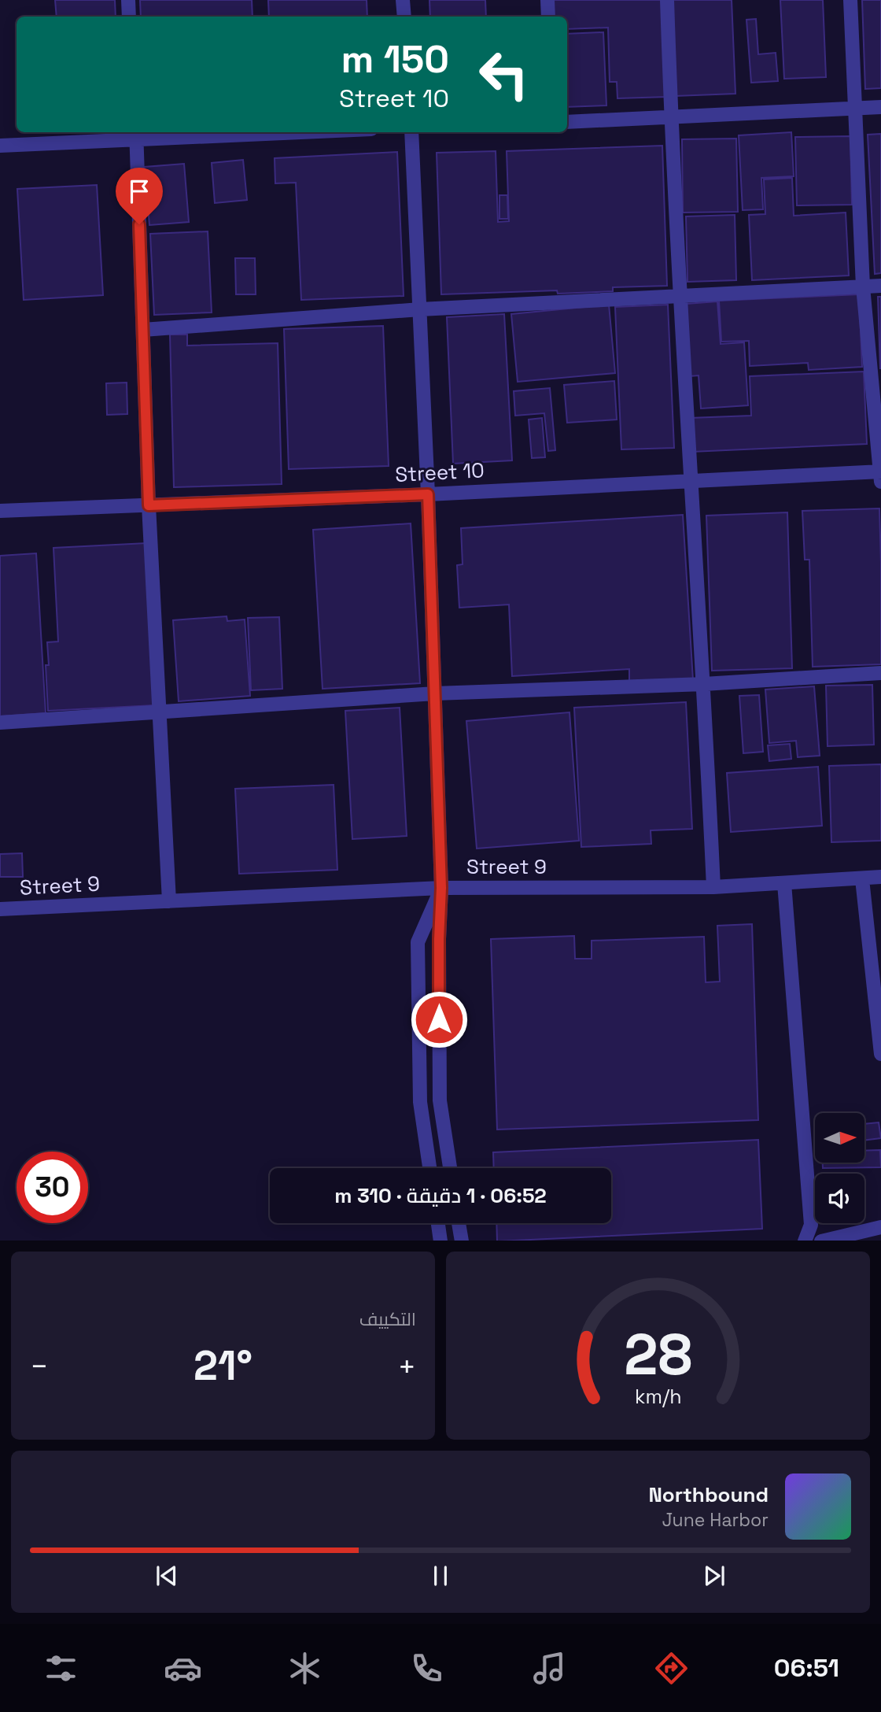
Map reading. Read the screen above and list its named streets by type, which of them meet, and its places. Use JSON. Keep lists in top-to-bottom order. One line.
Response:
{"streets":{"street":["Street 10","Street 9"]},"north":"right","page":{"turn":["150 m","Street 10"],"limit":"30","trip":"06:52 · 1 دقيقة · 310 m","tile":"التكييف","heat":["−","21°","+"],"song":["Northbound","June Harbor"],"tabs":"06:51","gauge":["28","km/h"]}}
